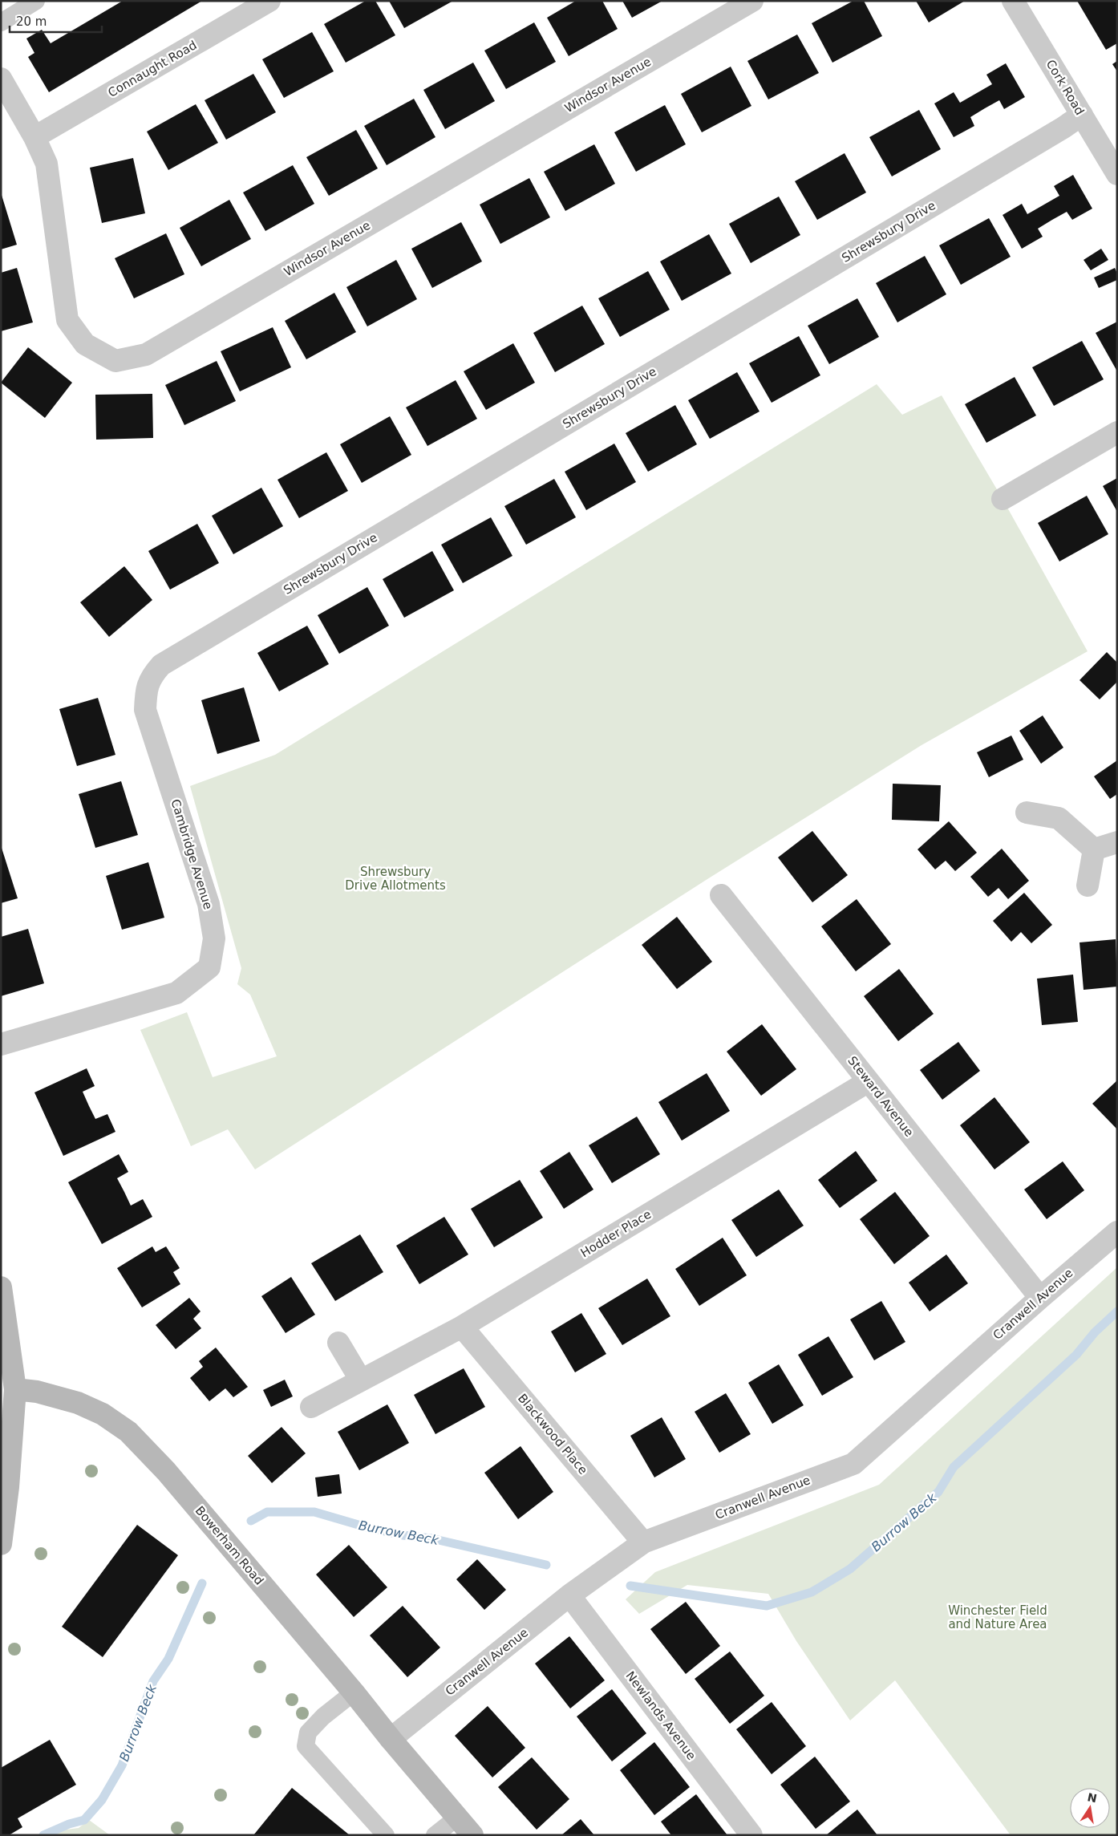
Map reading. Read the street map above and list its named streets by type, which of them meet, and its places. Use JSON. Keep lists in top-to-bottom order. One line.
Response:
{"streets":{"street":["Connaught Road","Windsor Avenue","Cork Road","Shrewsbury Drive","Cambridge Avenue","Steward Avenue","Hodder Place","Cranwell Avenue","Blackwood Place","Bowerham Road","Newlands Avenue"]},"crossings":[["Connaught Road","Windsor Avenue"],["Cork Road","Shrewsbury Drive"],["Shrewsbury Drive","Cambridge Avenue"],["Steward Avenue","Hodder Place"],["Steward Avenue","Cranwell Avenue"],["Hodder Place","Blackwood Place"],["Cranwell Avenue","Blackwood Place"],["Cranwell Avenue","Bowerham Road"],["Cranwell Avenue","Newlands Avenue"]],"water":["Burrow Beck"],"parks":["Shrewsbury Drive Allotments","Winchester Field and Nature Area"],"scale_bar":"20 m","north":"top"}
